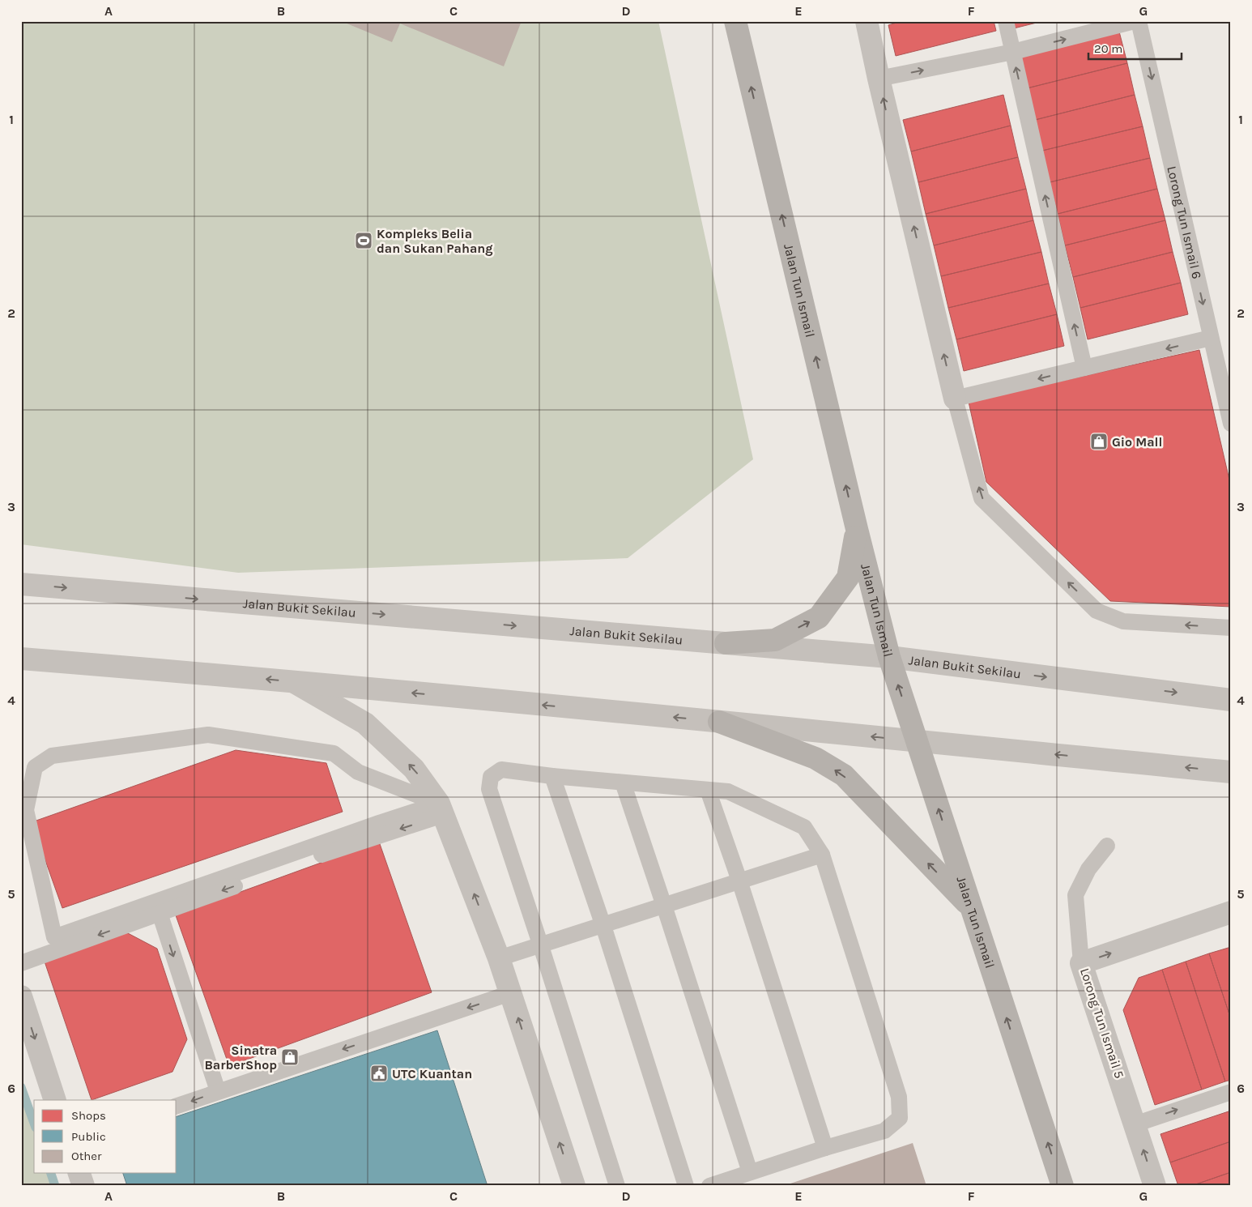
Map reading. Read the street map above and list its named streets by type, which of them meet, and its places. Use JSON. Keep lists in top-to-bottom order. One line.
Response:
{"streets":{"main road":["Jalan Tun Ismail"],"street":["Jalan Bukit Sekilau","Lorong Tun Ismail 5"],"lane":["Lorong Tun Ismail 6"]},"crossings":[["Jalan Tun Ismail","Jalan Bukit Sekilau"]],"one_way":["Jalan Tun Ismail"],"places":{"sports":["Kompleks Belia dan Sukan Pahang"],"shop":["Gio Mall","Sinatra BarberShop"],"public building":["UTC Kuantan"]},"legend":["Shops","Public","Other"],"scale_bar":"20 m","grid":{"columns":["A","B","C","D","E","F","G"],"rows":["1","2","3","4","5","6"]}}
